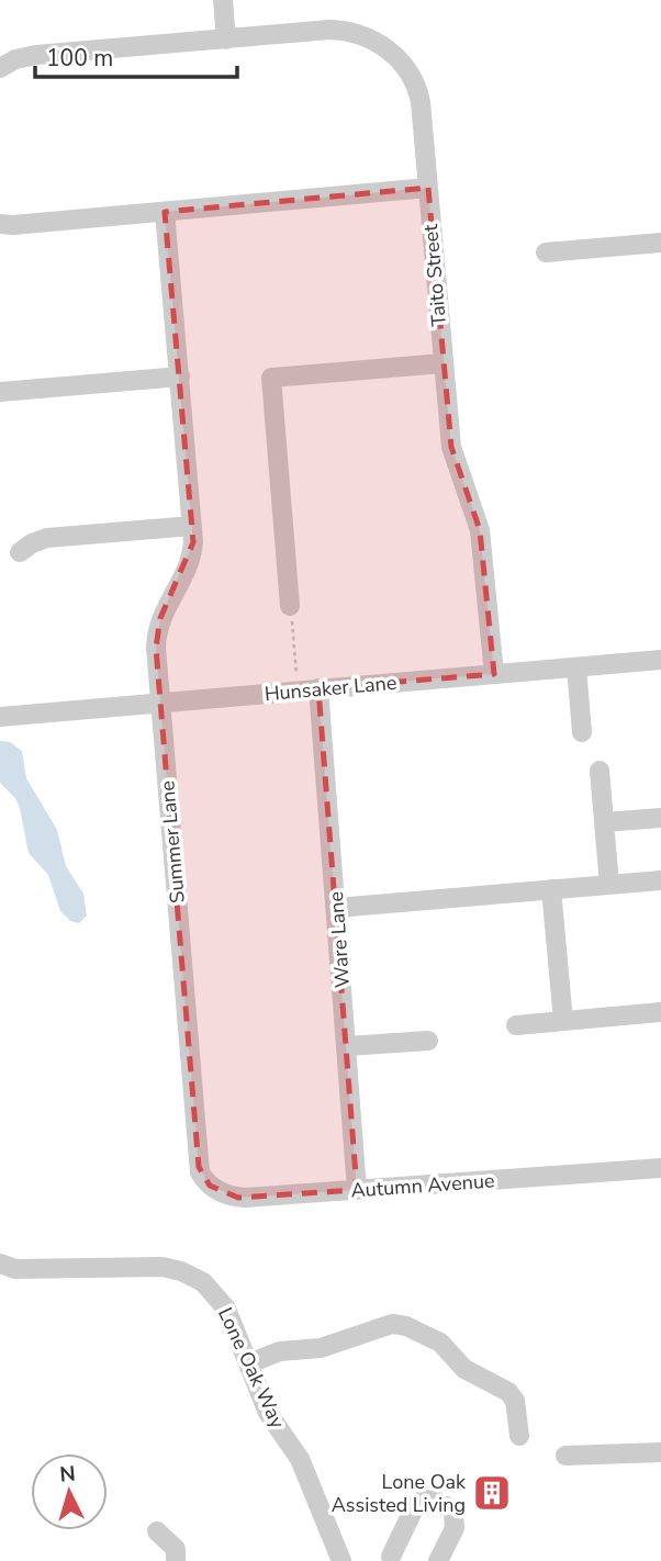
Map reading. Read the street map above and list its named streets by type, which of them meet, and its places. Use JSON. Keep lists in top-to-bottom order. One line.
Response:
{"streets":{"street":["Taito Street","Hunsaker Lane","Summer Lane","Ware Lane","Autumn Avenue","Lone Oak Way"]},"crossings":[["Taito Street","Hunsaker Lane"],["Hunsaker Lane","Summer Lane"],["Hunsaker Lane","Ware Lane"],["Summer Lane","Autumn Avenue"],["Ware Lane","Autumn Avenue"]],"places":{"building":["Lone Oak Assisted Living"]},"scale_bar":"100 m","north":"top"}
